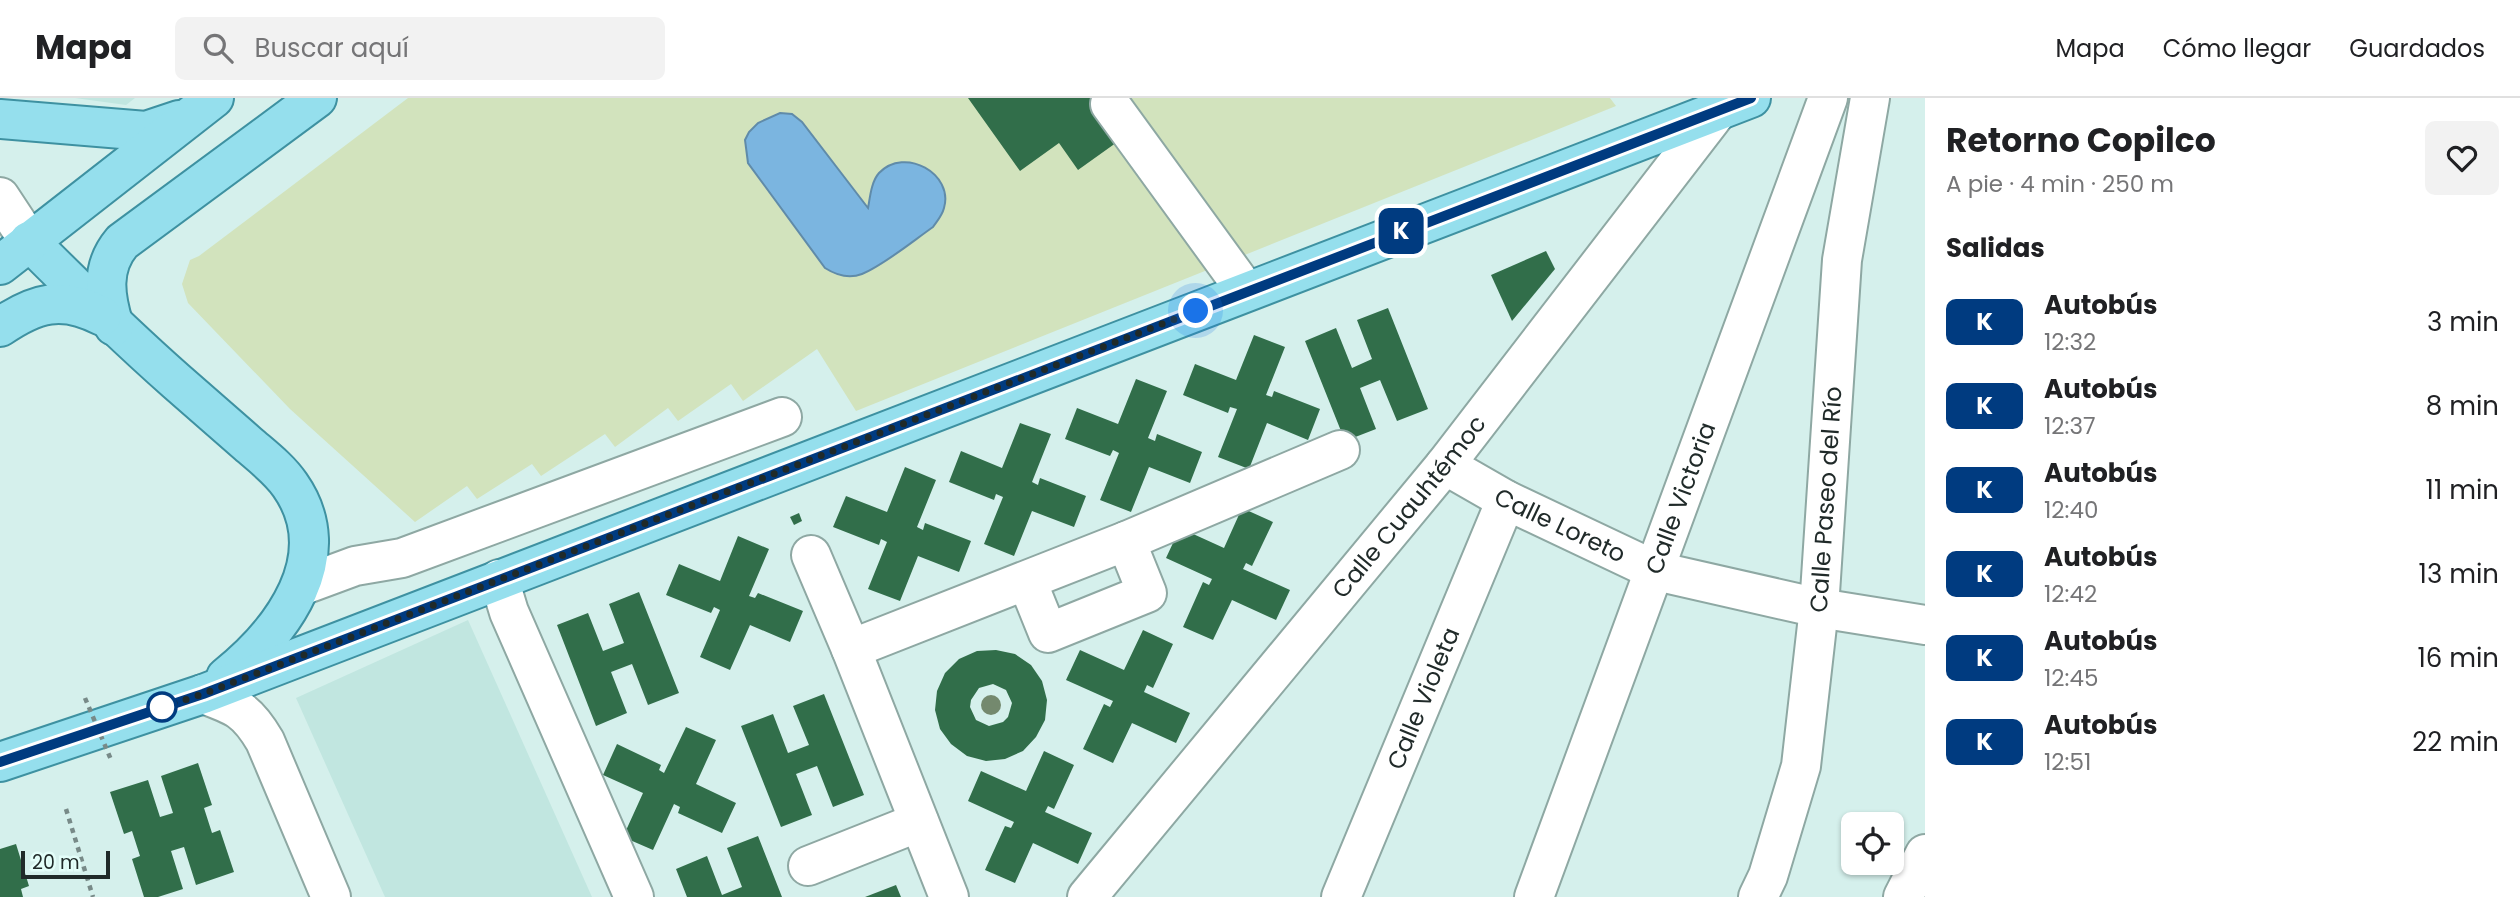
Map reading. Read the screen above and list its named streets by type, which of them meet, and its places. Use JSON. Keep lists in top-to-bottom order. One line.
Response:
{"streets":{"street":["Calle Victoria","Calle Paseo del Río","Calle Cuauhtémoc","Calle Loreto","Calle Violeta"]},"crossings":[["Calle Victoria","Calle Loreto"],["Calle Paseo del Río","Calle Loreto"],["Calle Cuauhtémoc","Calle Loreto"],["Calle Loreto","Calle Violeta"]],"lines":["bus line K"],"scale_bar":"20 m","page":{"header":"Mapa","search":"Buscar aquí","nav":["Mapa","Cómo llegar","Guardados"],"on_map":"K","heading":[["Retorno Copilco","A pie · 4 min · 250 m"],"Salidas"],"list":[{"mark":"K","name":"Autobús","note":"12:32","value":"3 min"},{"mark":"K","name":"Autobús","note":"12:37","value":"8 min"},{"mark":"K","name":"Autobús","note":"12:40","value":"11 min"},{"mark":"K","name":"Autobús","note":"12:42","value":"13 min"},{"mark":"K","name":"Autobús","note":"12:45","value":"16 min"},{"mark":"K","name":"Autobús","note":"12:51","value":"22 min"}],"scale":"20 m"}}
